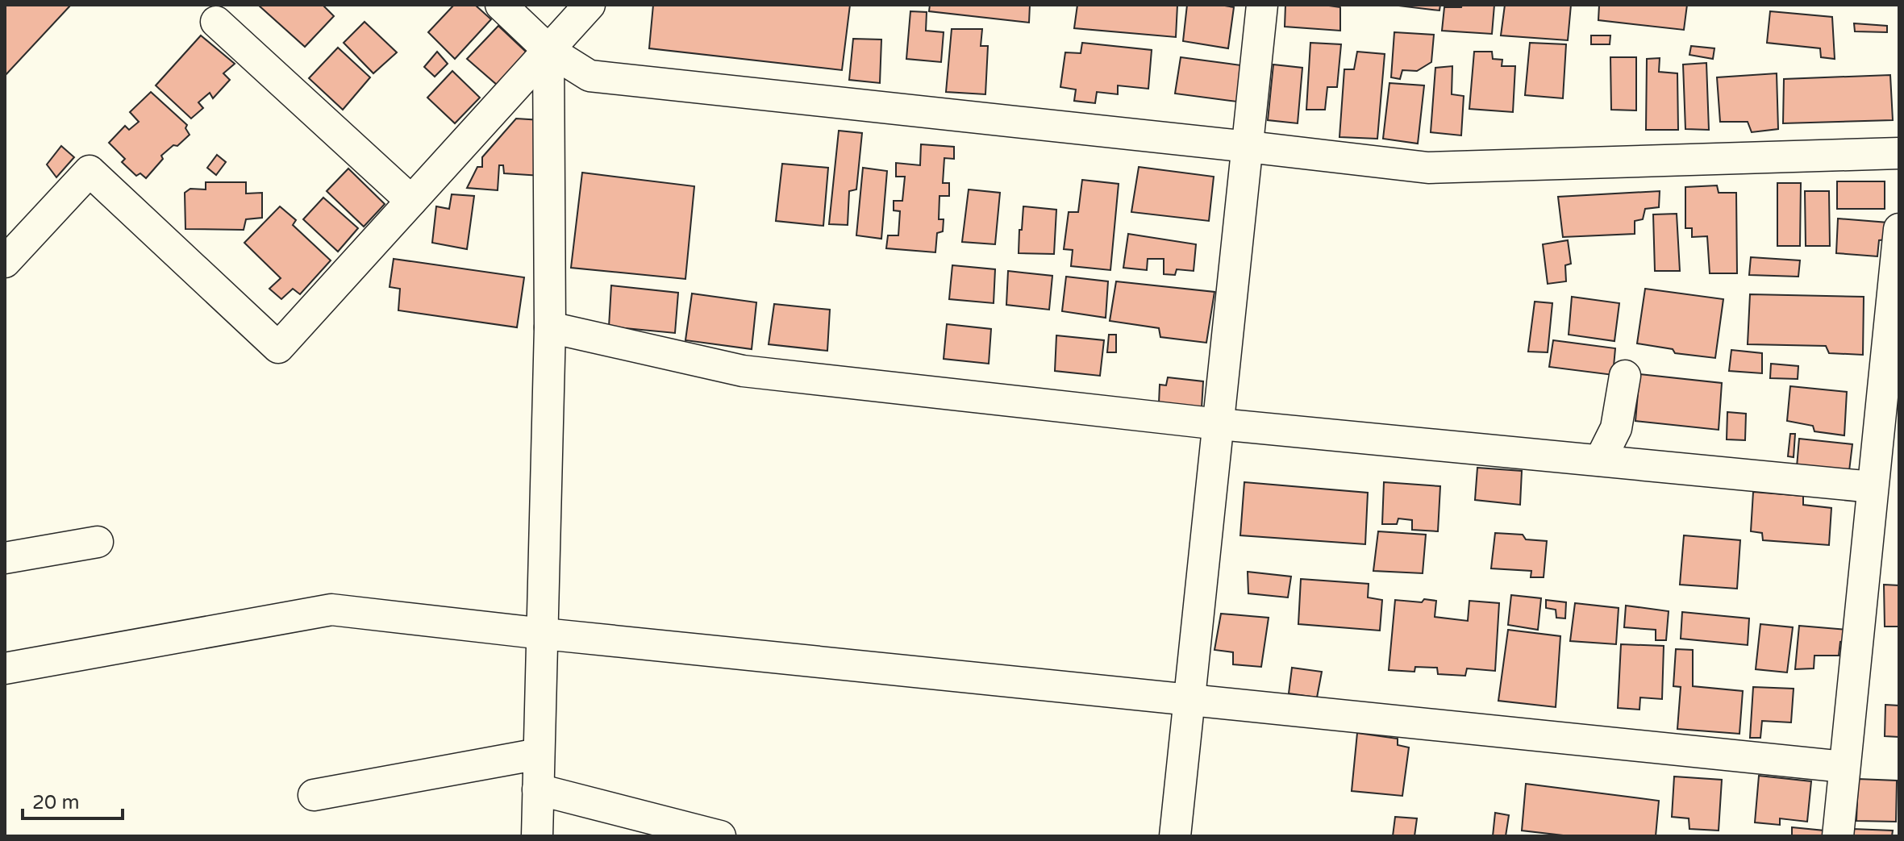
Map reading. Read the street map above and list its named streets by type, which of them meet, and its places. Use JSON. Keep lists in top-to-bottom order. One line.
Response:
{"scale_bar":"20 m"}
